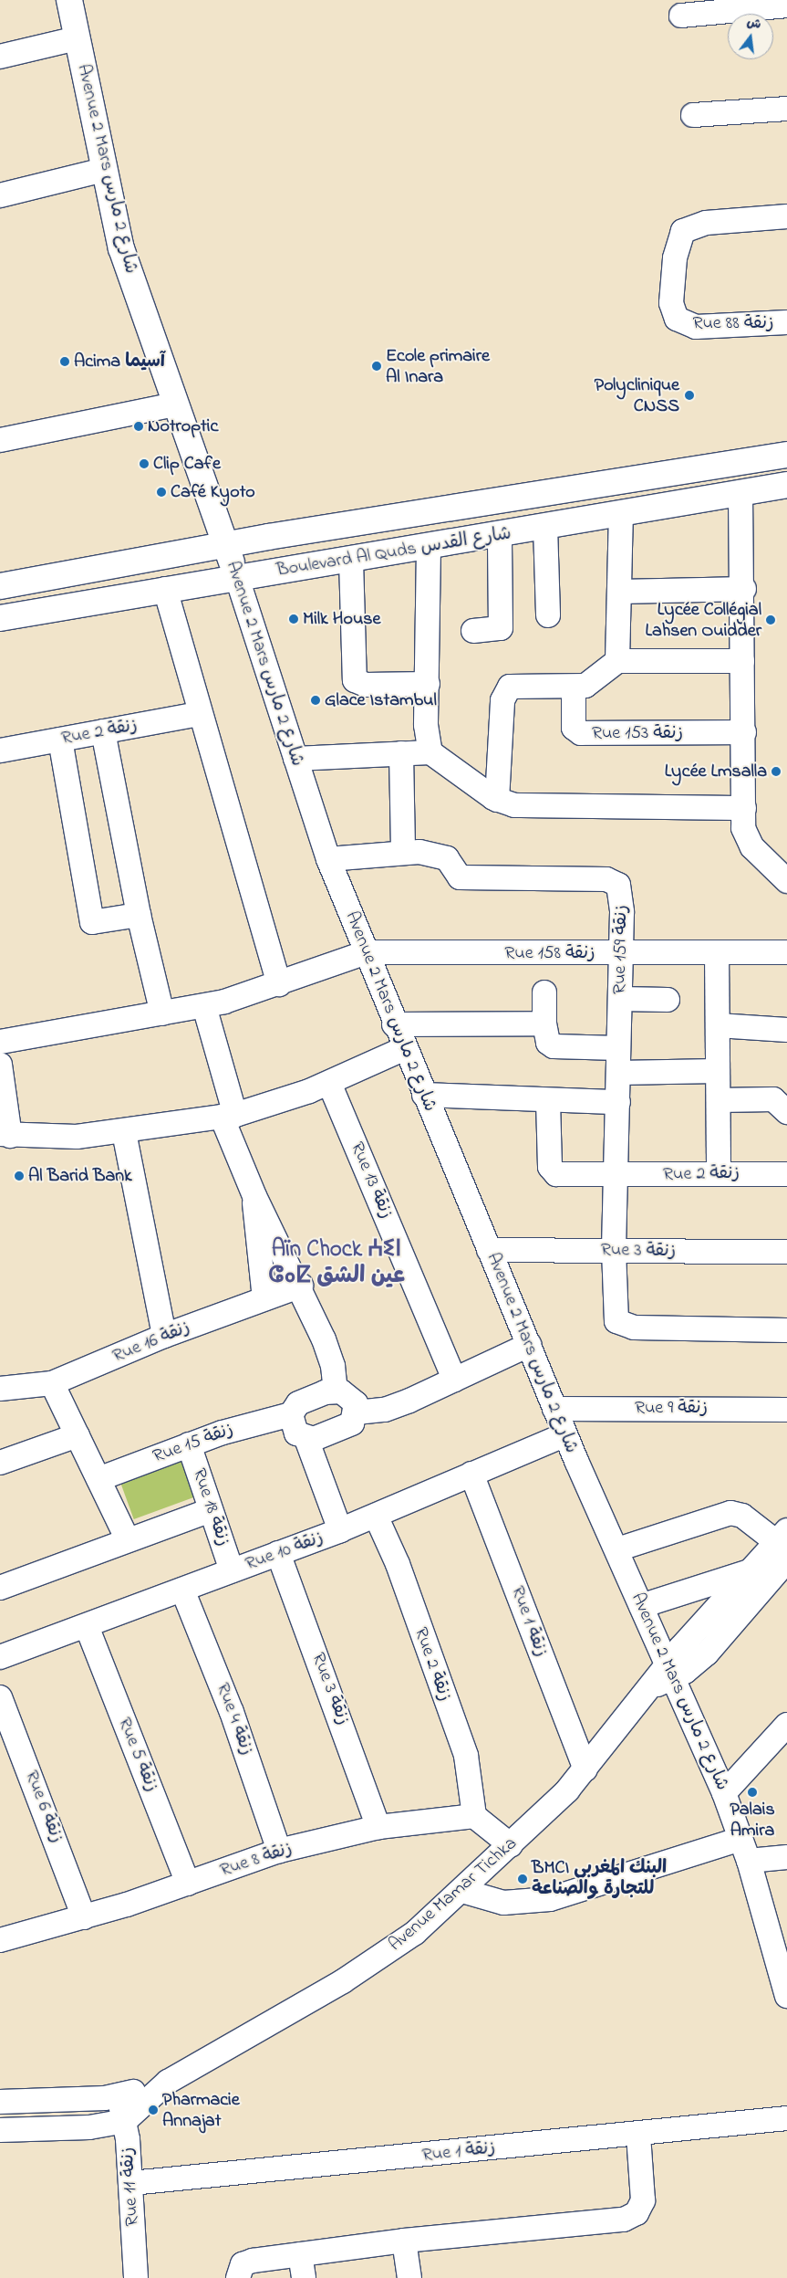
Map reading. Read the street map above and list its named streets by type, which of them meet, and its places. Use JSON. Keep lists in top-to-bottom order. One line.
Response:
{"streets":{"main road":["Avenue 2 Mars شارع 2 مارس","Boulevard Al Quds شارع القدس"],"street":["Rue 88 زنقة","Rue 2 زنقة","Rue 153 زنقة","Rue 159 زنقة","Rue 158 زنقة","Rue 13 زنقة","Rue 3 زنقة","Rue 16 زنقة","Rue 9 زنقة","Rue 15 زنقة","Rue 18 زنقة","Rue 10 زنقة","Rue 1 زنقة","Rue 4 زنقة","Rue 5 زنقة","Rue 6 زنقة","Rue 8 زنقة","Avenue Mamar Tichka","Rue 11 زنقة"]},"crossings":[["Avenue 2 Mars شارع 2 مارس","Boulevard Al Quds شارع القدس"],["Avenue 2 Mars شارع 2 مارس","Rue 159 زنقة"],["Avenue 2 Mars شارع 2 مارس","Rue 158 زنقة"],["Avenue 2 Mars شارع 2 مارس","Rue 3 زنقة"],["Avenue 2 Mars شارع 2 مارس","Rue 9 زنقة"],["Avenue 2 Mars شارع 2 مارس","Rue 10 زنقة"],["Avenue 2 Mars شارع 2 مارس","Avenue Mamar Tichka"],["Rue 2 زنقة","Rue 159 زنقة"],["Rue 2 زنقة","Rue 10 زنقة"],["Rue 2 زنقة","Rue 8 زنقة"],["Rue 159 زنقة","Rue 158 زنقة"],["Rue 159 زنقة","Rue 3 زنقة"],["Rue 3 زنقة","Rue 10 زنقة"],["Rue 3 زنقة","Rue 8 زنقة"],["Rue 15 زنقة","Rue 18 زنقة"],["Rue 18 زنقة","Rue 10 زنقة"],["Rue 10 زنقة","Rue 1 زنقة"],["Rue 10 زنقة","Rue 4 زنقة"],["Rue 10 زنقة","Rue 5 زنقة"],["Rue 1 زنقة","Avenue Mamar Tichka"],["Rue 1 زنقة","Rue 11 زنقة"],["Rue 4 زنقة","Rue 8 زنقة"],["Rue 5 زنقة","Rue 8 زنقة"],["Rue 6 زنقة","Rue 8 زنقة"],["Avenue Mamar Tichka","Rue 11 زنقة"]],"districts":["Aïn Chock ⵄⵉⵏ ⵛⴰⵇ عين الشق"],"places":["Acima آسيما","Ecole primaire Al Inara","Polyclinique CNSS","Notroptic","Clip Cafe","Café Kyoto","Milk House","Lycée Collégial Lahsen Ouidder","Glace Istambul","Lycée Lmsalla","Al Barid Bank","Palais Amira","BMCI البنك المغربي للتجارة والصناعة","Pharmacie Annajat"],"north":"top"}
